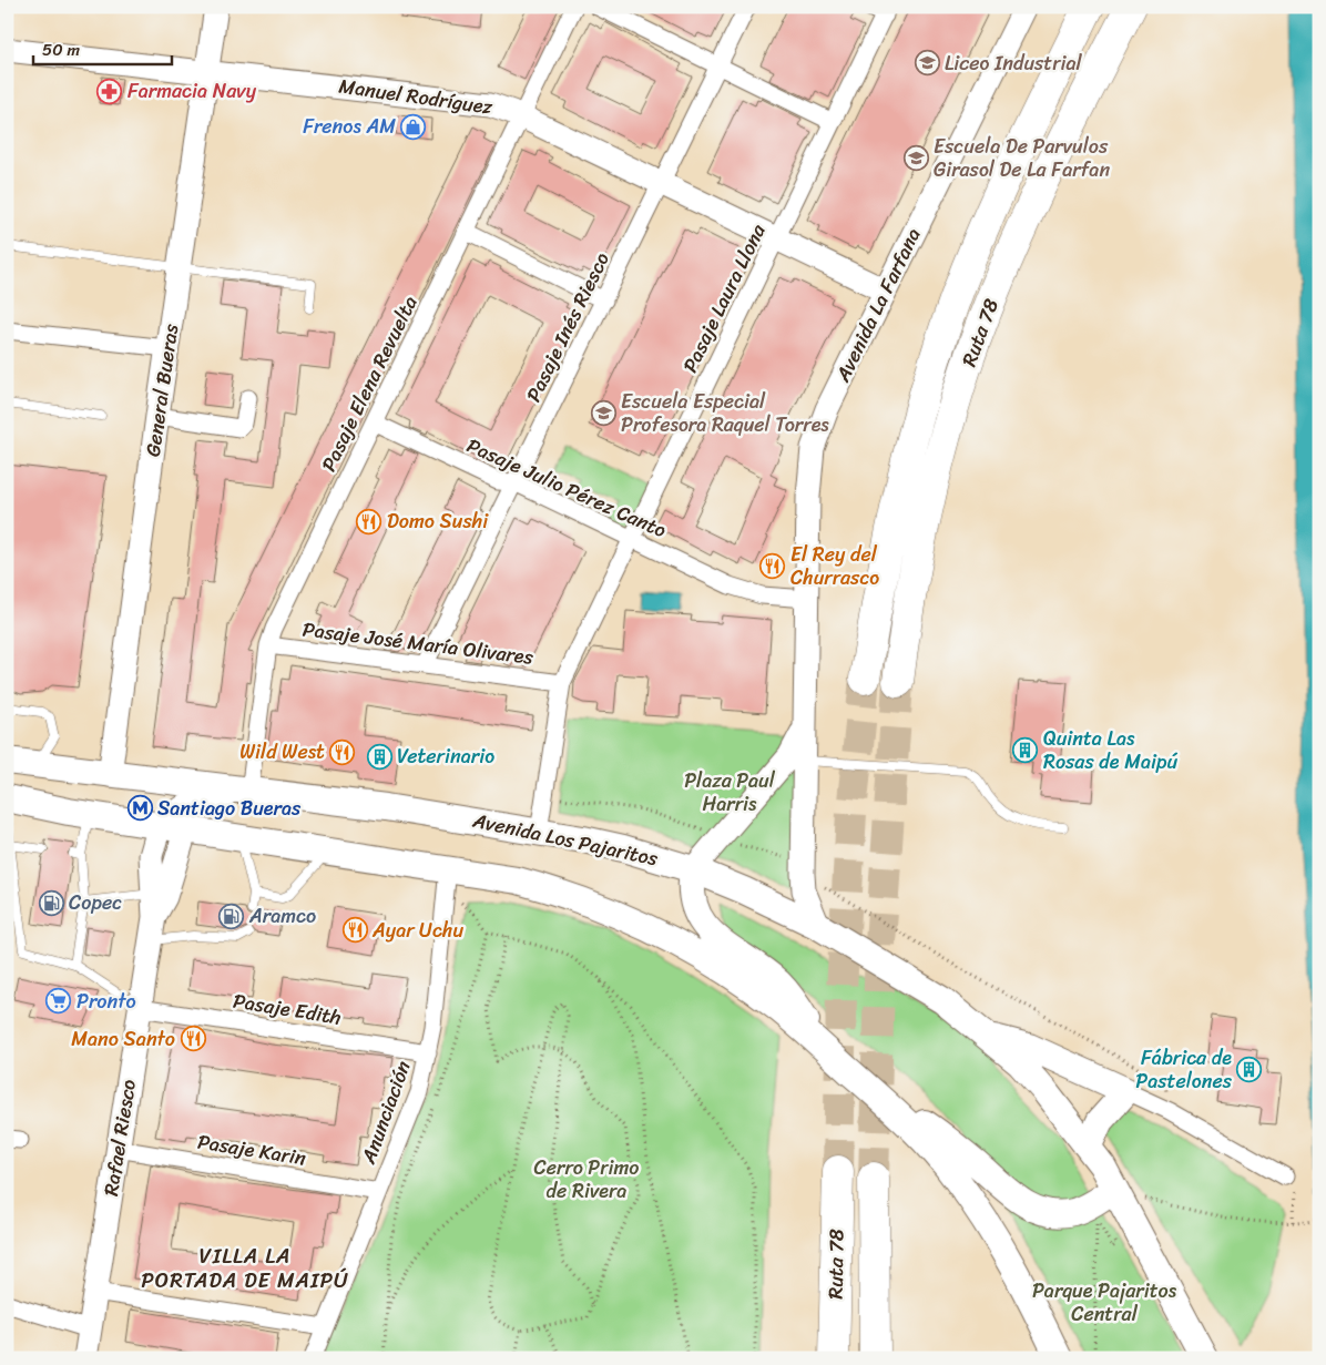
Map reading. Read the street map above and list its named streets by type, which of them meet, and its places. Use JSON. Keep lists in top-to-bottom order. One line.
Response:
{"streets":{"highway":["Ruta 78"],"main road":["Avenida Los Pajaritos"],"street":["Manuel Rodríguez","Pasaje Laura Llona","Avenida La Farfana","Pasaje Inés Riesco","Pasaje Elena Revuelta","General Bueras","Pasaje Julio Pérez Canto","Pasaje José María Olivares","Pasaje Edith","Anunciación","Rafael Riesco","Pasaje Karin"]},"crossings":[["Manuel Rodríguez","Pasaje Laura Llona"],["Manuel Rodríguez","Avenida La Farfana"],["Manuel Rodríguez","Pasaje Inés Riesco"],["Manuel Rodríguez","Pasaje Elena Revuelta"],["Manuel Rodríguez","General Bueras"],["Pasaje Laura Llona","Pasaje Julio Pérez Canto"],["Pasaje Laura Llona","Pasaje José María Olivares"],["Pasaje Laura Llona","Avenida Los Pajaritos"],["Avenida La Farfana","Pasaje Julio Pérez Canto"],["Avenida La Farfana","Avenida Los Pajaritos"],["Pasaje Inés Riesco","Pasaje Julio Pérez Canto"],["Pasaje Inés Riesco","Pasaje José María Olivares"],["Pasaje Elena Revuelta","Pasaje Julio Pérez Canto"],["Pasaje Elena Revuelta","Pasaje José María Olivares"],["Pasaje Elena Revuelta","Avenida Los Pajaritos"],["General Bueras","Avenida Los Pajaritos"],["Pasaje Edith","Anunciación"],["Pasaje Edith","Rafael Riesco"],["Anunciación","Pasaje Karin"],["Rafael Riesco","Pasaje Karin"]],"districts":["VILLA LA PORTADA DE MAIPÚ"],"parks":["Plaza Paul Harris","Cerro Primo de Rivera","Parque Pajaritos Central"],"places":{"school or university":["Liceo Industrial","Escuela De Parvulos Girasol De La Farfan","Escuela Especial Profesora Raquel Torres"],"pharmacy":["Farmacia Navy"],"shop":["Frenos AM"],"restaurant":["Domo Sushi","El Rey del Churrasco","Wild West","Ayar Uchu","Mano Santo"],"building":["Quinta Las Rosas de Maipú","Veterinario","Fábrica de Pastelones"],"metro station":["Santiago Bueras"],"fuel station":["Copec","Aramco"],"supermarket":["Pronto"]},"scale_bar":"50 m"}
